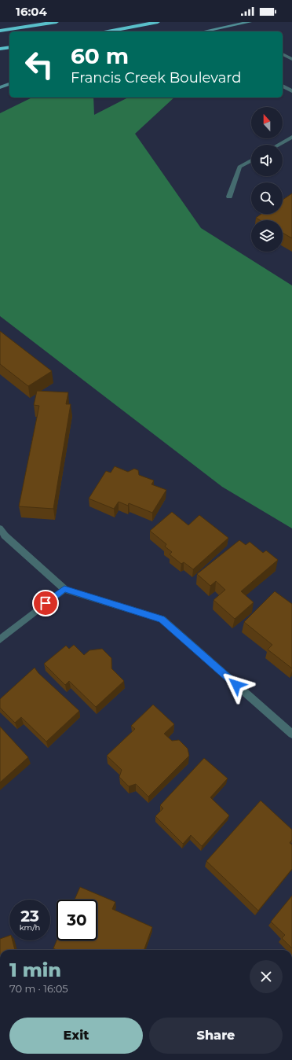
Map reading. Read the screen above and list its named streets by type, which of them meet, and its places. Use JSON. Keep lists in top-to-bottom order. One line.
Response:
{"north":"top","page":{"status":"16:04","turn":["60 m","Francis Creek Boulevard"],"speed":"23 km/h","limit":"30","heading":["1 min","70 m · 16:05"],"buttons":["Exit","Share"]}}
